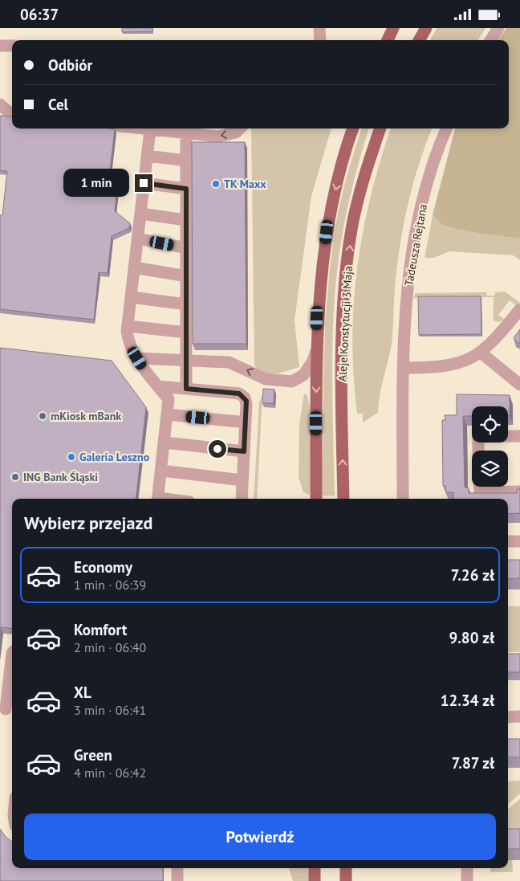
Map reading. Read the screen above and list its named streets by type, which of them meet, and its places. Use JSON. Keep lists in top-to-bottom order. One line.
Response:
{"streets":{"main road":["Aleje Konstytucji 3 Maja"],"street":["Tadeusza Rejtana"]},"places":["TK Maxx","mKiosk mBank","Galeria Leszno","ING Bank Śląski"],"page":{"status":"06:37","banner":["Odbiór","Cel"],"bubble":"1 min","heading":"Wybierz przejazd","list":[{"name":"Economy","note":"1 min · 06:39","value":"7.26 zł"},{"name":"Komfort","note":"2 min · 06:40","value":"9.80 zł"},{"name":"XL","note":"3 min · 06:41","value":"12.34 zł"},{"name":"Green","note":"4 min · 06:42","value":"7.87 zł"}],"buttons":"Potwierdź"}}
